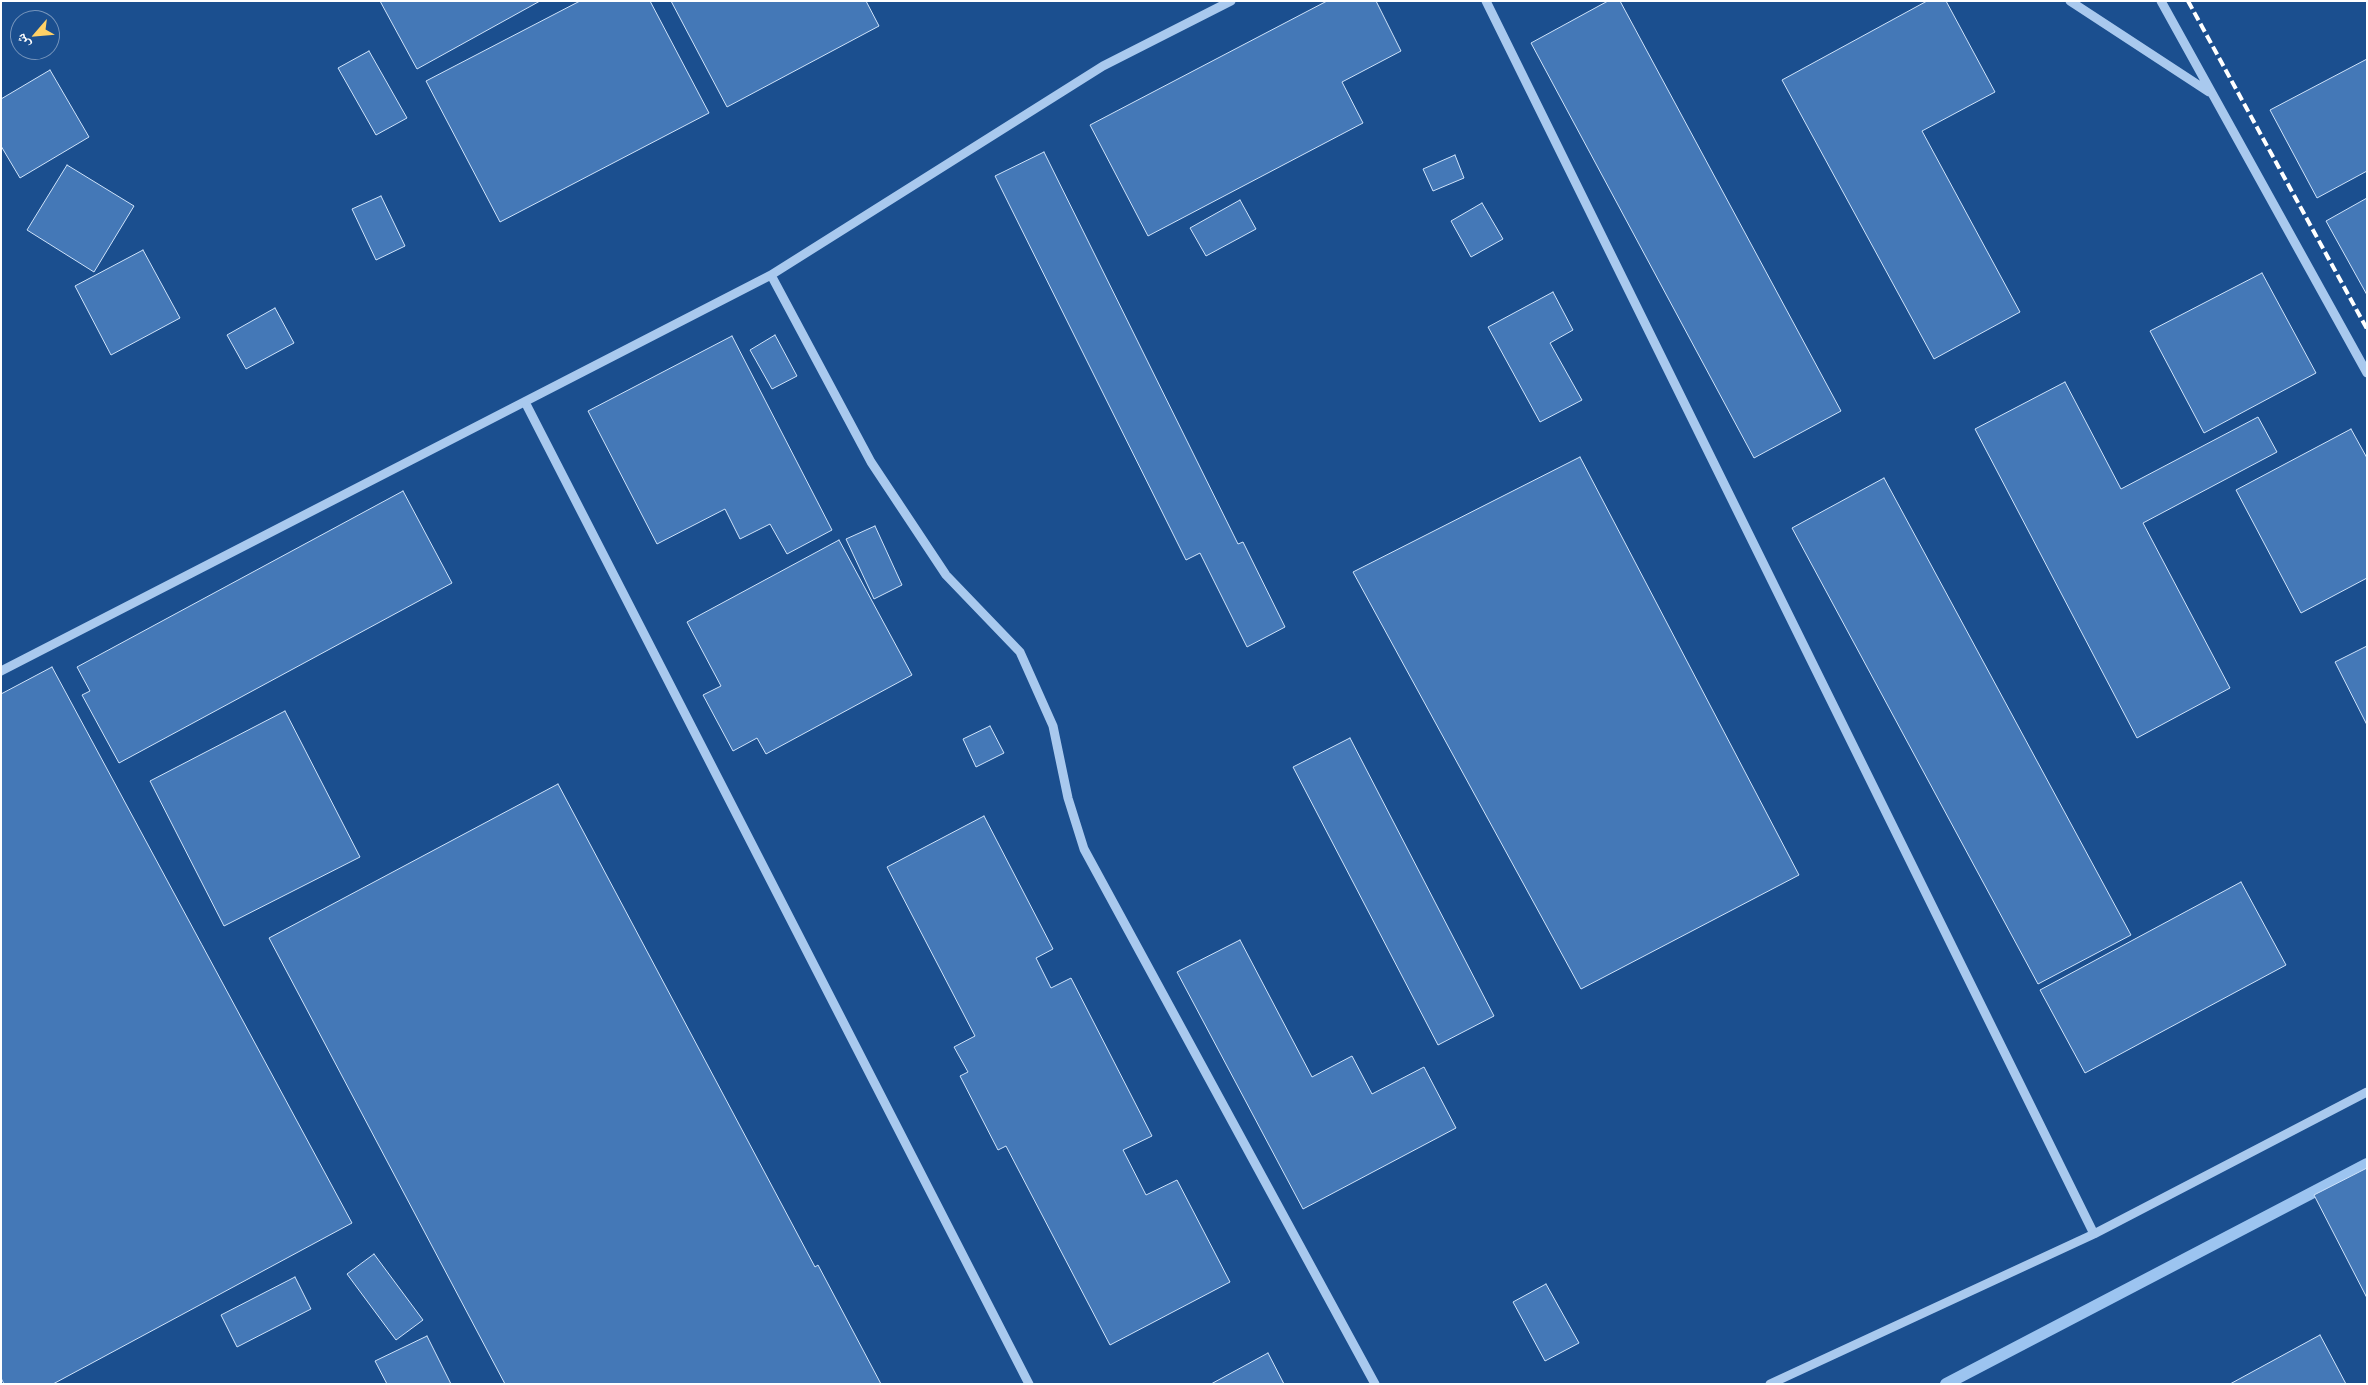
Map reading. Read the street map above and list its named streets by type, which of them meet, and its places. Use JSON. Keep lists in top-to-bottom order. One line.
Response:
{"north":"bottom left"}
